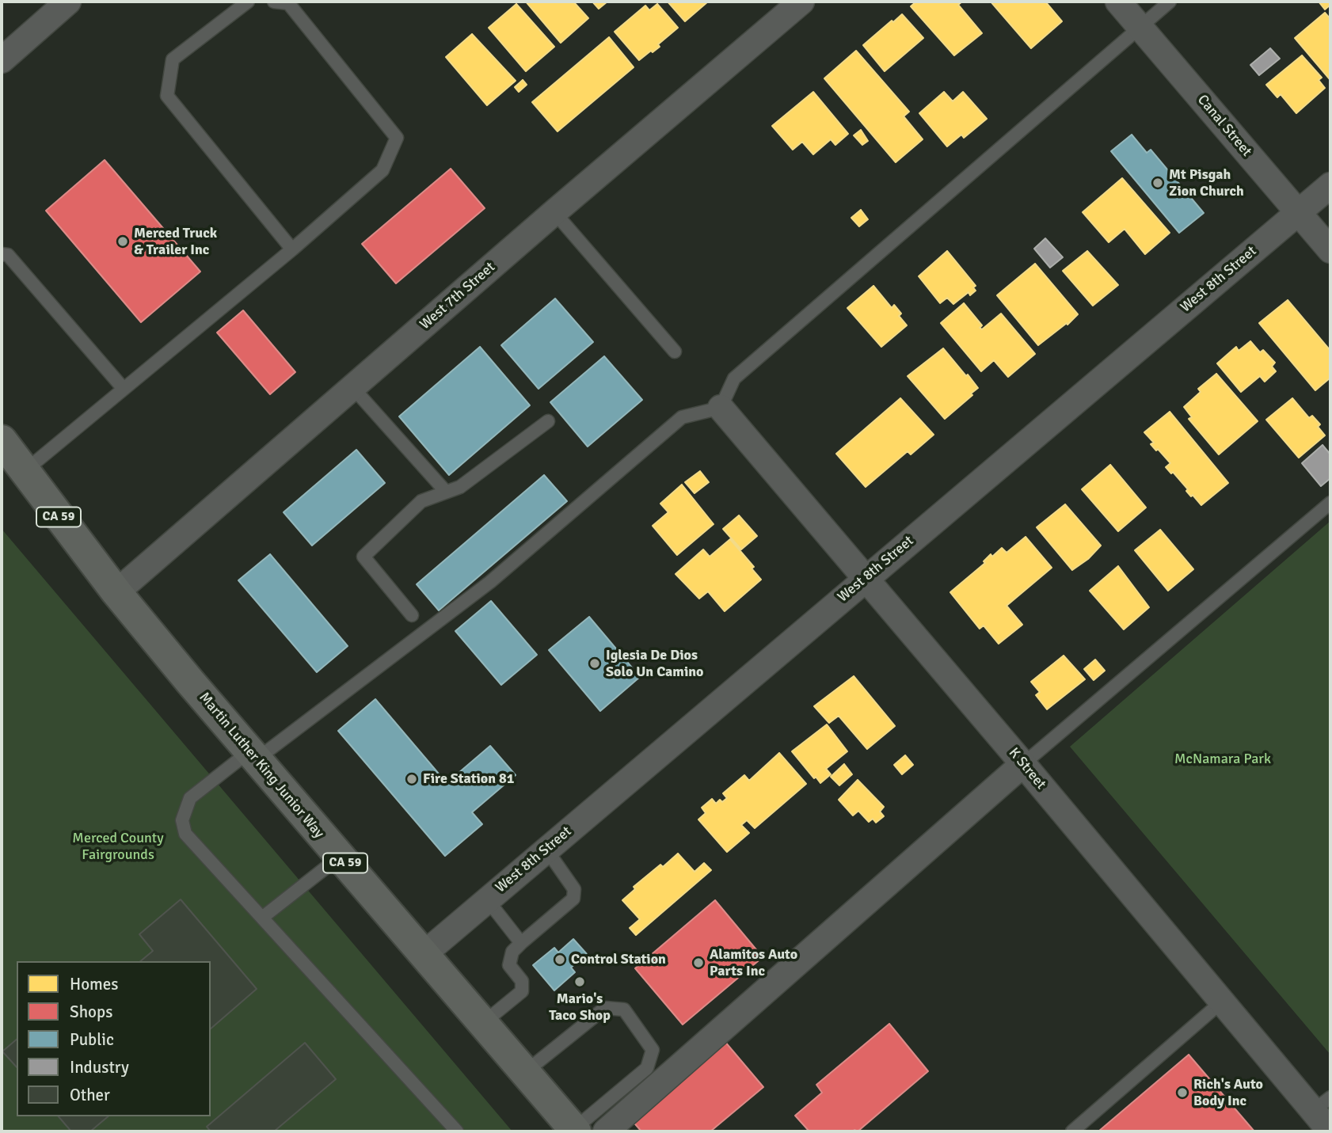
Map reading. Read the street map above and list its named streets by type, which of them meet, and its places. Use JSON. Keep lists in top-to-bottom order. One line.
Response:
{"streets":{"highway":["CA 59","Martin Luther King Junior Way"],"street":["Canal Street","West 8th Street","West 7th Street","K Street"]},"crossings":[["Canal Street","West 8th Street"],["West 8th Street","Martin Luther King Junior Way"],["West 8th Street","K Street"],["West 7th Street","Martin Luther King Junior Way"]],"parks":["McNamara Park","Merced County Fairgrounds"],"places":["Mt Pisgah Zion Church","Merced Truck & Trailer Inc","Iglesia De Dios Solo Un Camino","Fire Station 81","Control Station","Alamitos Auto Parts Inc","Mario's Taco Shop","Rich's Auto Body Inc"],"legend":["Homes","Shops","Public","Industry","Other"]}
